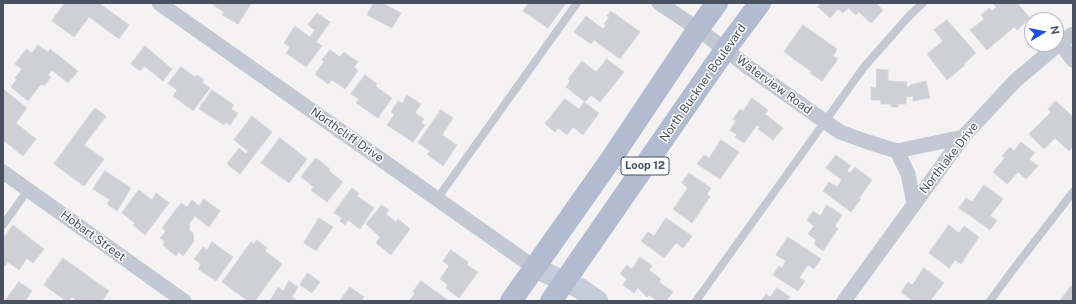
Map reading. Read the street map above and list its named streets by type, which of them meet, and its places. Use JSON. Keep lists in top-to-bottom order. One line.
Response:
{"streets":{"main road":["North Buckner Boulevard","Loop 12"],"street":["Waterview Road","Northcliff Drive","Northlake Drive","Hobart Street"]},"crossings":[["North Buckner Boulevard","Waterview Road"],["North Buckner Boulevard","Northcliff Drive"],["Waterview Road","Northlake Drive"],["Waterview Road","Loop 12"],["Northcliff Drive","Loop 12"]],"north":"right"}
